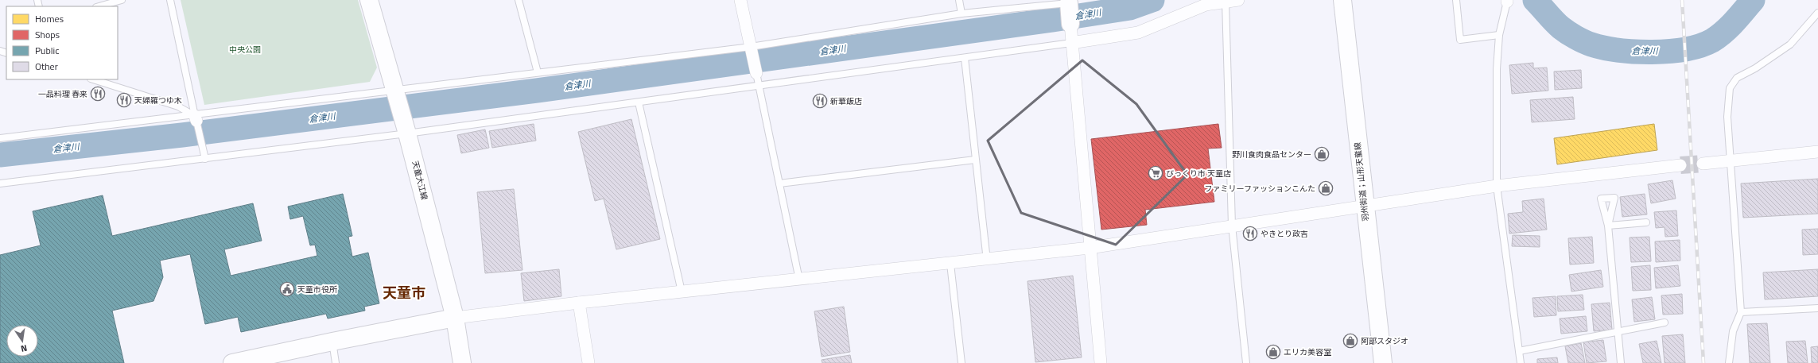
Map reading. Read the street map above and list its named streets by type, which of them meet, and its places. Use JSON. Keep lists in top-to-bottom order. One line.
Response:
{"streets":{"main road":["天童大江線","羽州街道；山形天童線"]},"districts":["天童市"],"water":["倉津川"],"parks":["中央公園"],"places":{"restaurant":["一品料理 春来","天婦羅つゆ木","新華飯店","やきとり政吉"],"shop":["野川食肉食品センター","ファミリーファッションこんた","阿部スタジオ","エリカ美容室"],"supermarket":["びっくり市 天童店"],"public building":["天童市役所"]},"legend":["Homes","Shops","Public","Other"],"north":"bottom"}
